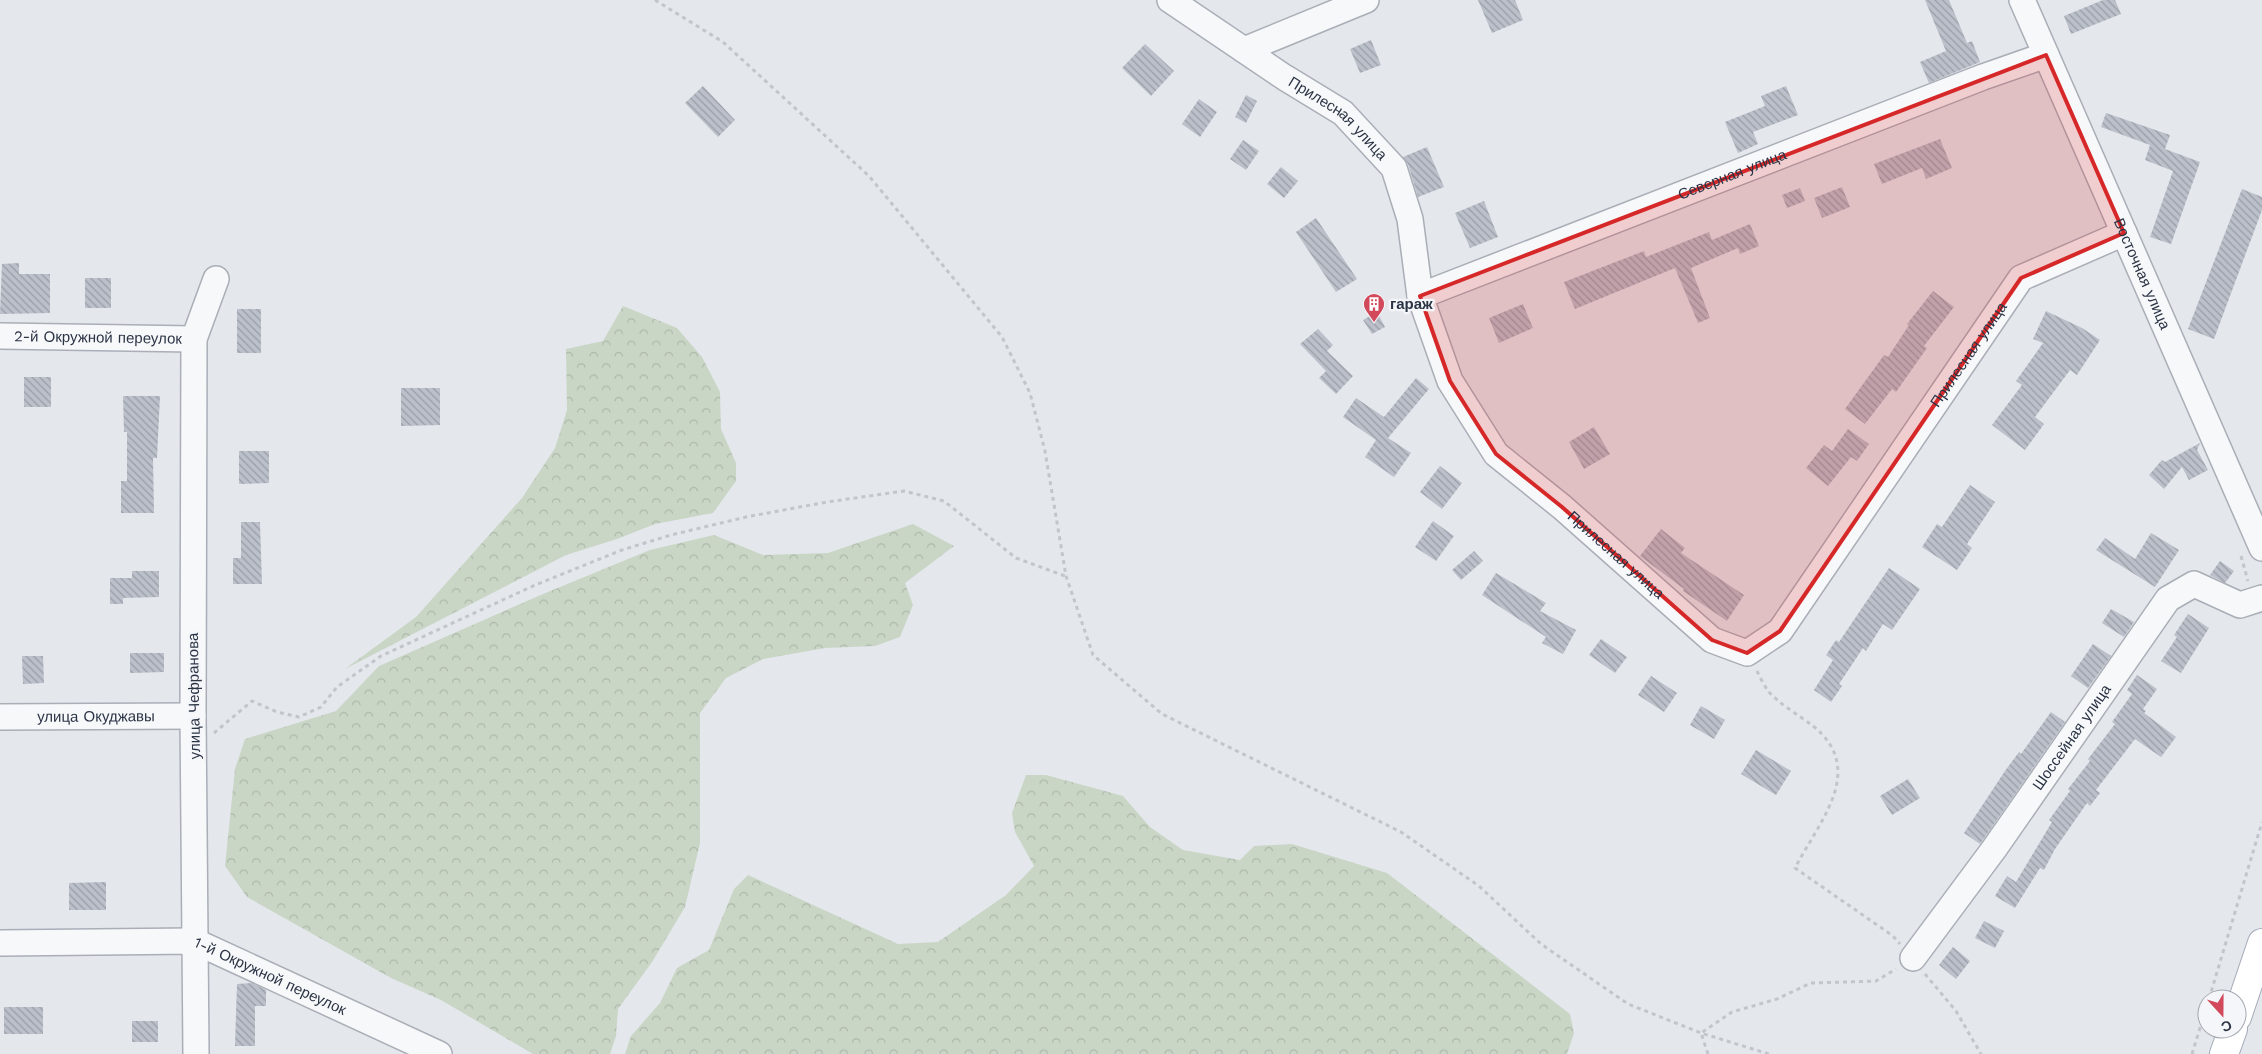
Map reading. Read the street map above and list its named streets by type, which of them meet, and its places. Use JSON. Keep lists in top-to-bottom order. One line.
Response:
{"streets":{"street":["Прилесная улица","Северная улица","Восточная улица","2-й Окружной переулок","улица Чефранова","улица Окуджавы","Шоссейная улица","1-й Окружной переулок"]},"crossings":[["Прилесная улица","Северная улица"],["Прилесная улица","Восточная улица"],["Северная улица","Восточная улица"],["2-й Окружной переулок","улица Чефранова"],["улица Чефранова","улица Окуджавы"],["улица Чефранова","1-й Окружной переулок"]],"places":{"building":["гараж"]},"north":"bottom"}
